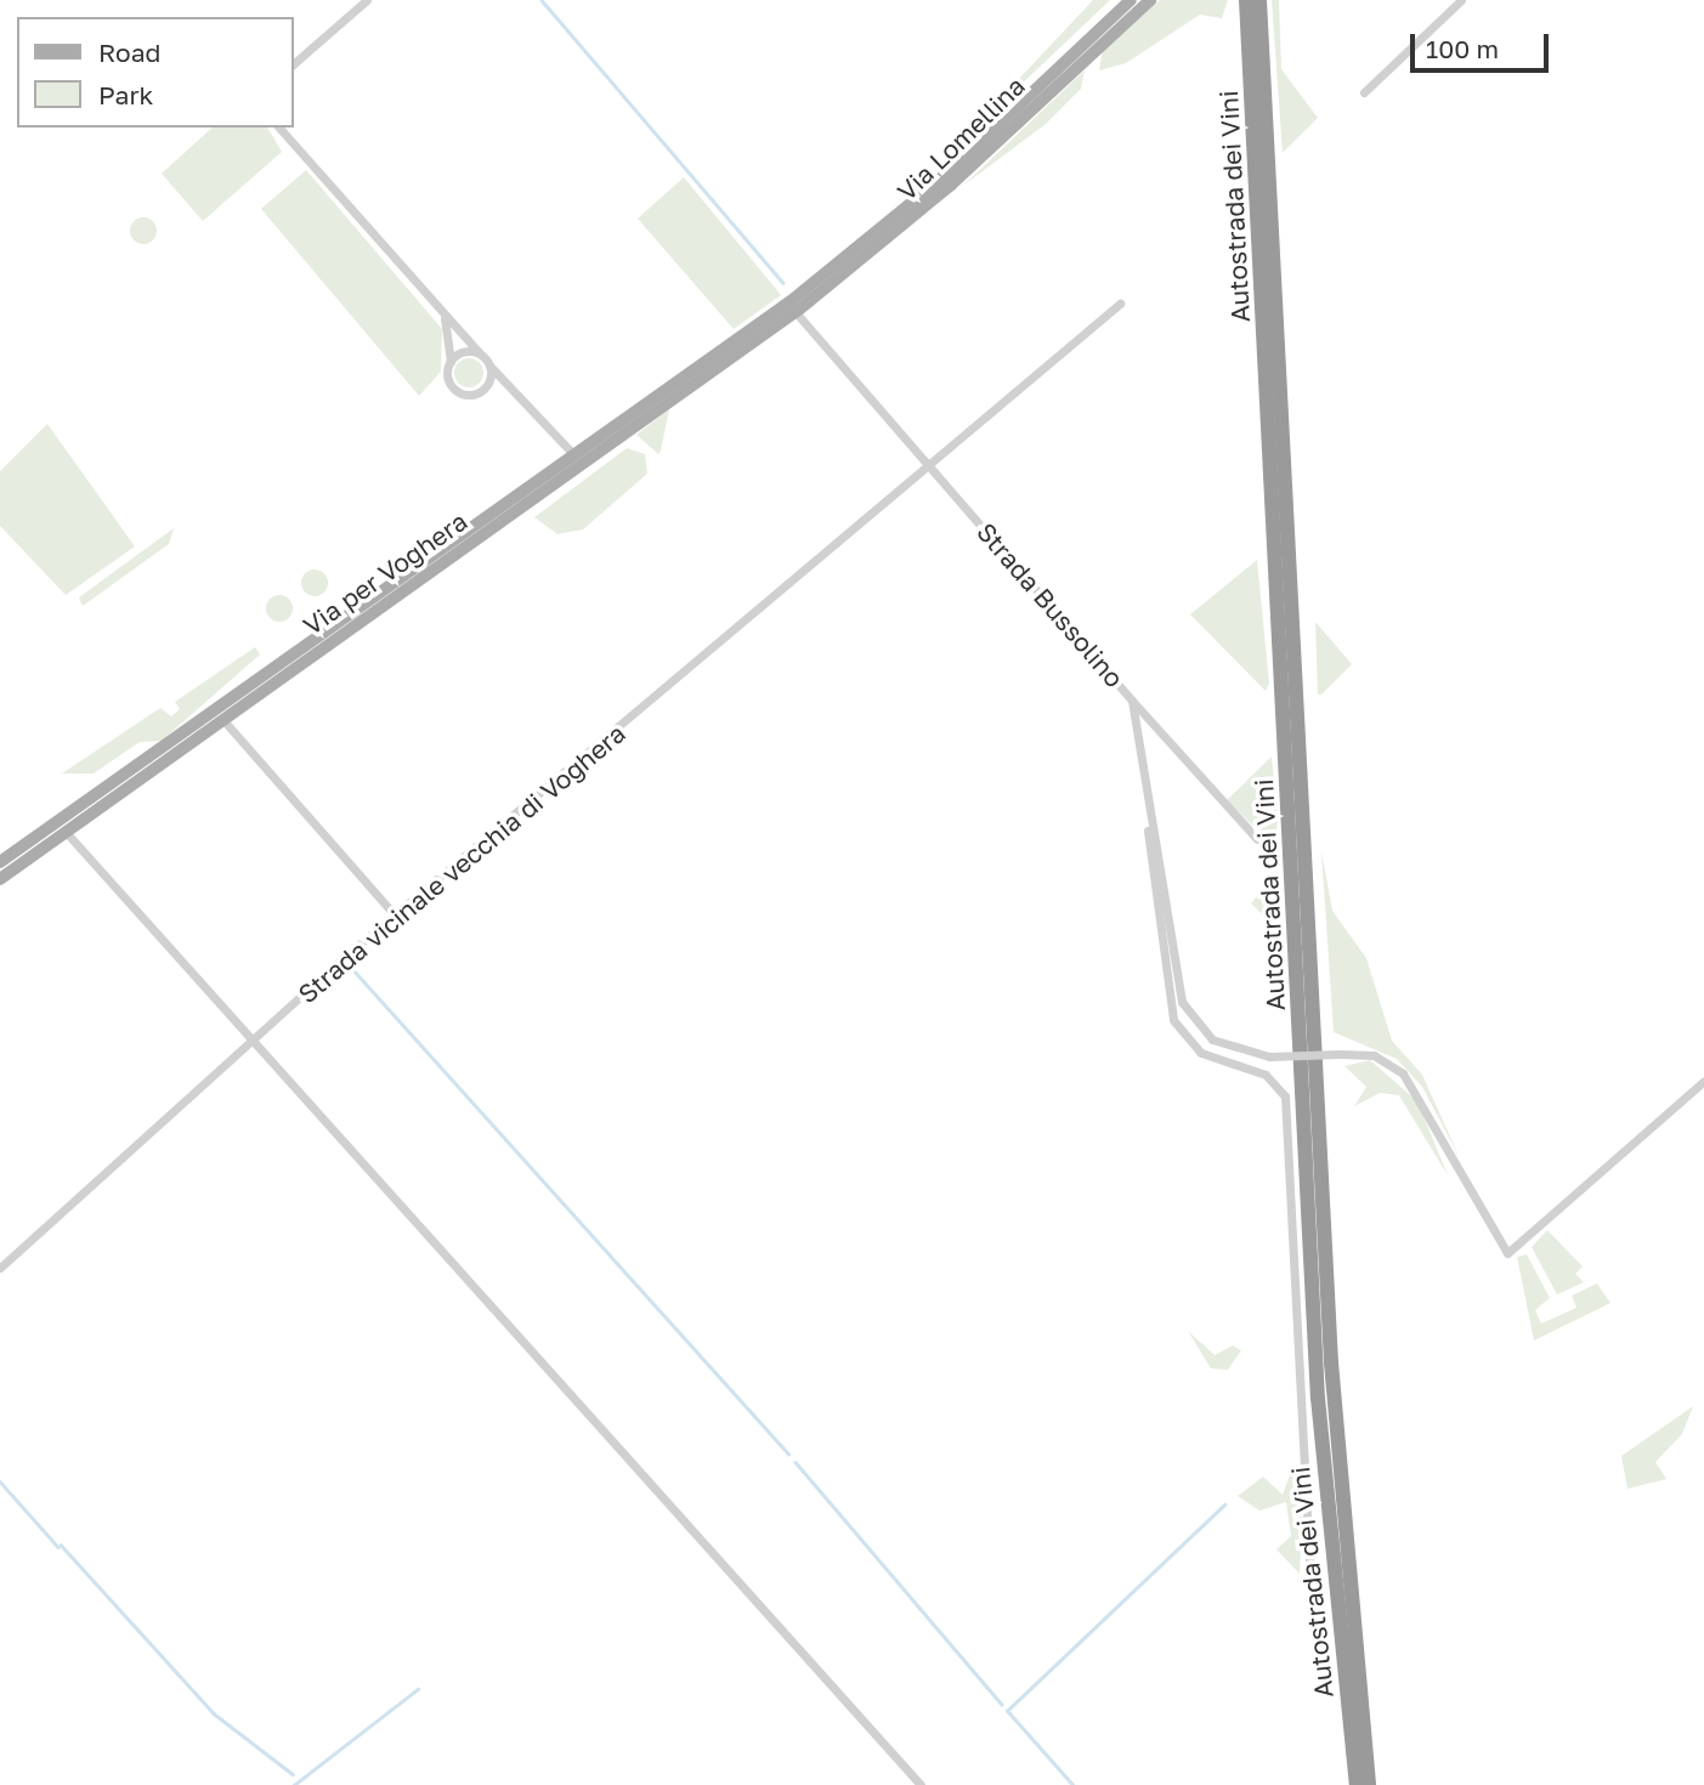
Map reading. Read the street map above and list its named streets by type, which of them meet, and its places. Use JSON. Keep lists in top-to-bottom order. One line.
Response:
{"streets":{"highway":["Autostrada dei Vini"],"main road":["Via Lomellina","Via per Voghera"],"street":["Strada Bussolino","Strada vicinale vecchia di Voghera"]},"crossings":[["Via Lomellina","Via per Voghera"],["Via Lomellina","Strada Bussolino"],["Via per Voghera","Strada Bussolino"],["Strada Bussolino","Strada vicinale vecchia di Voghera"]],"legend":["Road","Park"],"scale_bar":"100 m"}
